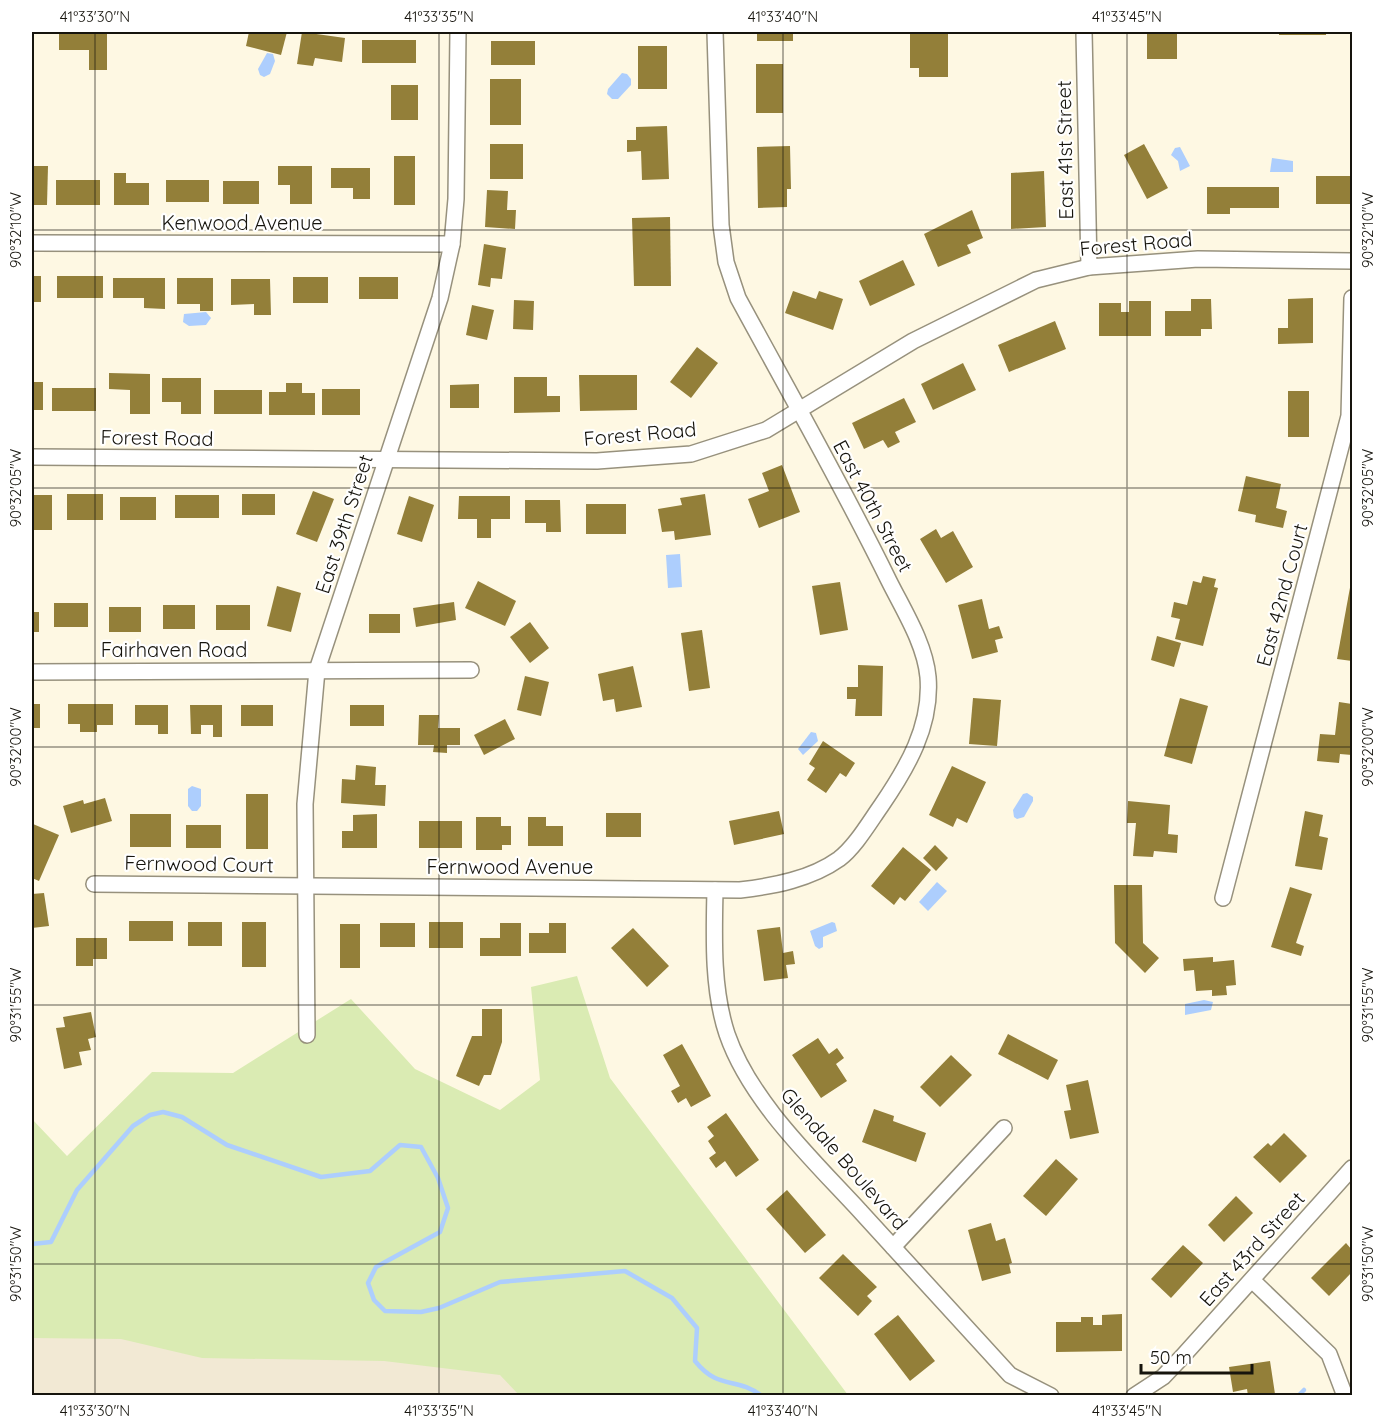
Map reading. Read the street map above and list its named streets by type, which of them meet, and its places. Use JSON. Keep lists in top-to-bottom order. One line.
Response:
{"streets":{"street":["East 41st Street","Kenwood Avenue","Forest Road","East 40th Street","East 39th Street","East 42nd Court","Fairhaven Road","Fernwood Court","Fernwood Avenue","Glendale Boulevard","East 43rd Street"]},"crossings":[["East 41st Street","Forest Road"],["Kenwood Avenue","East 39th Street"],["Forest Road","East 40th Street"],["Forest Road","East 39th Street"],["East 40th Street","Fernwood Avenue"],["East 40th Street","Glendale Boulevard"],["East 39th Street","Fairhaven Road"],["East 39th Street","Fernwood Court"],["East 39th Street","Fernwood Avenue"],["Fernwood Court","Fernwood Avenue"],["Fernwood Avenue","Glendale Boulevard"]],"scale_bar":"50 m","coordinates":["41°33'30\"N","41°33'35\"N","41°33'40\"N","41°33'45\"N","90°32'10\"W","90°32'05\"W","90°32'00\"W","90°31'55\"W","90°31'50\"W"]}
